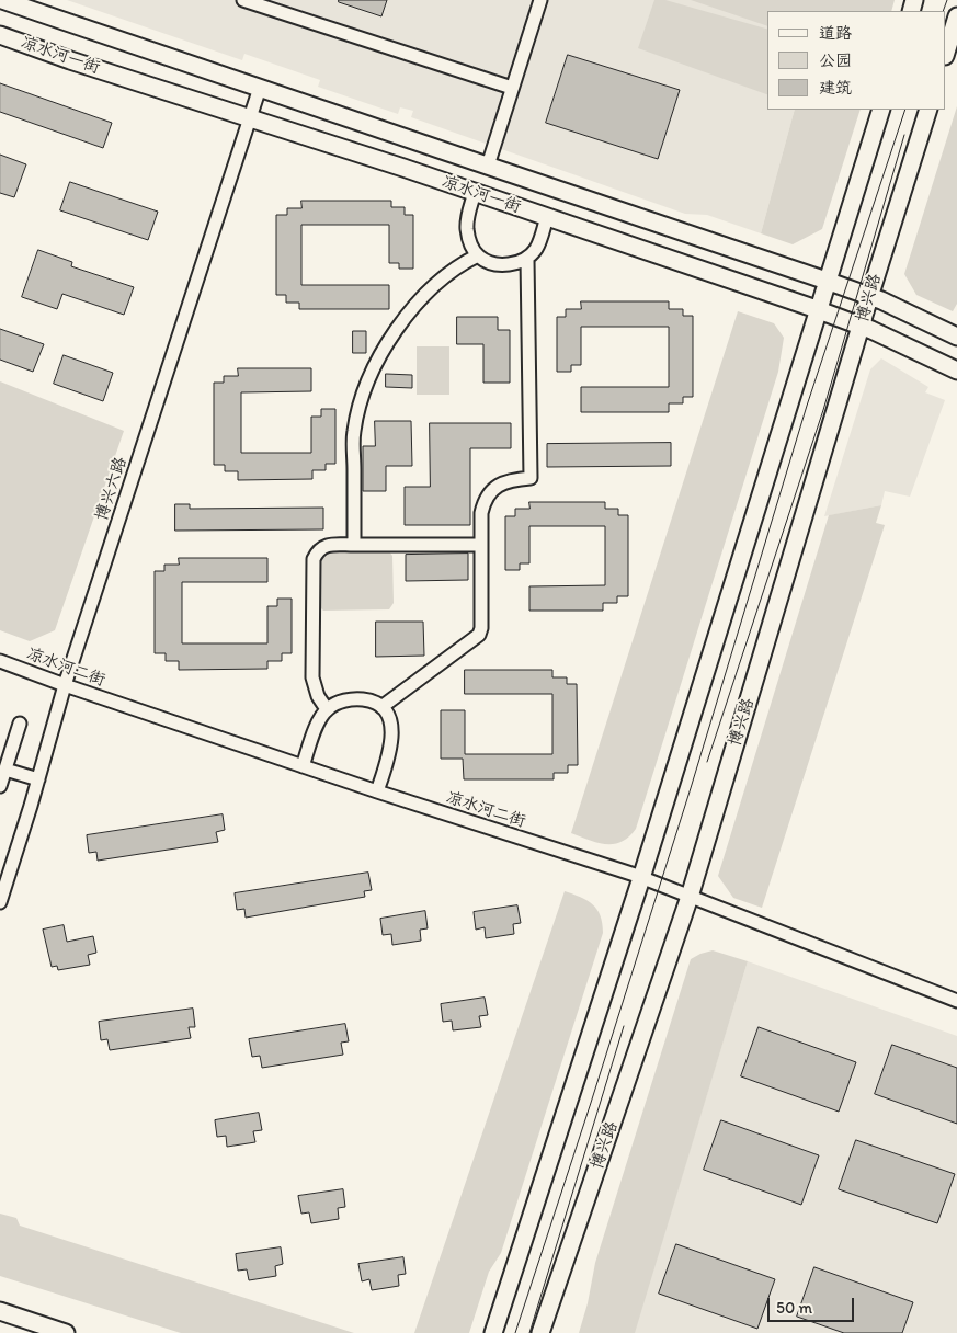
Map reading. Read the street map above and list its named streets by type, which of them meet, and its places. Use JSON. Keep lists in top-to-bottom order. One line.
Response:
{"streets":{"main road":["凉水河一街","博兴路"],"street":["博兴六路","凉水河二街"]},"crossings":[["凉水河一街","博兴路"],["凉水河一街","博兴六路"],["博兴路","凉水河二街"],["博兴六路","凉水河二街"]],"legend":["道路","公园","建筑"],"scale_bar":"50 m"}
